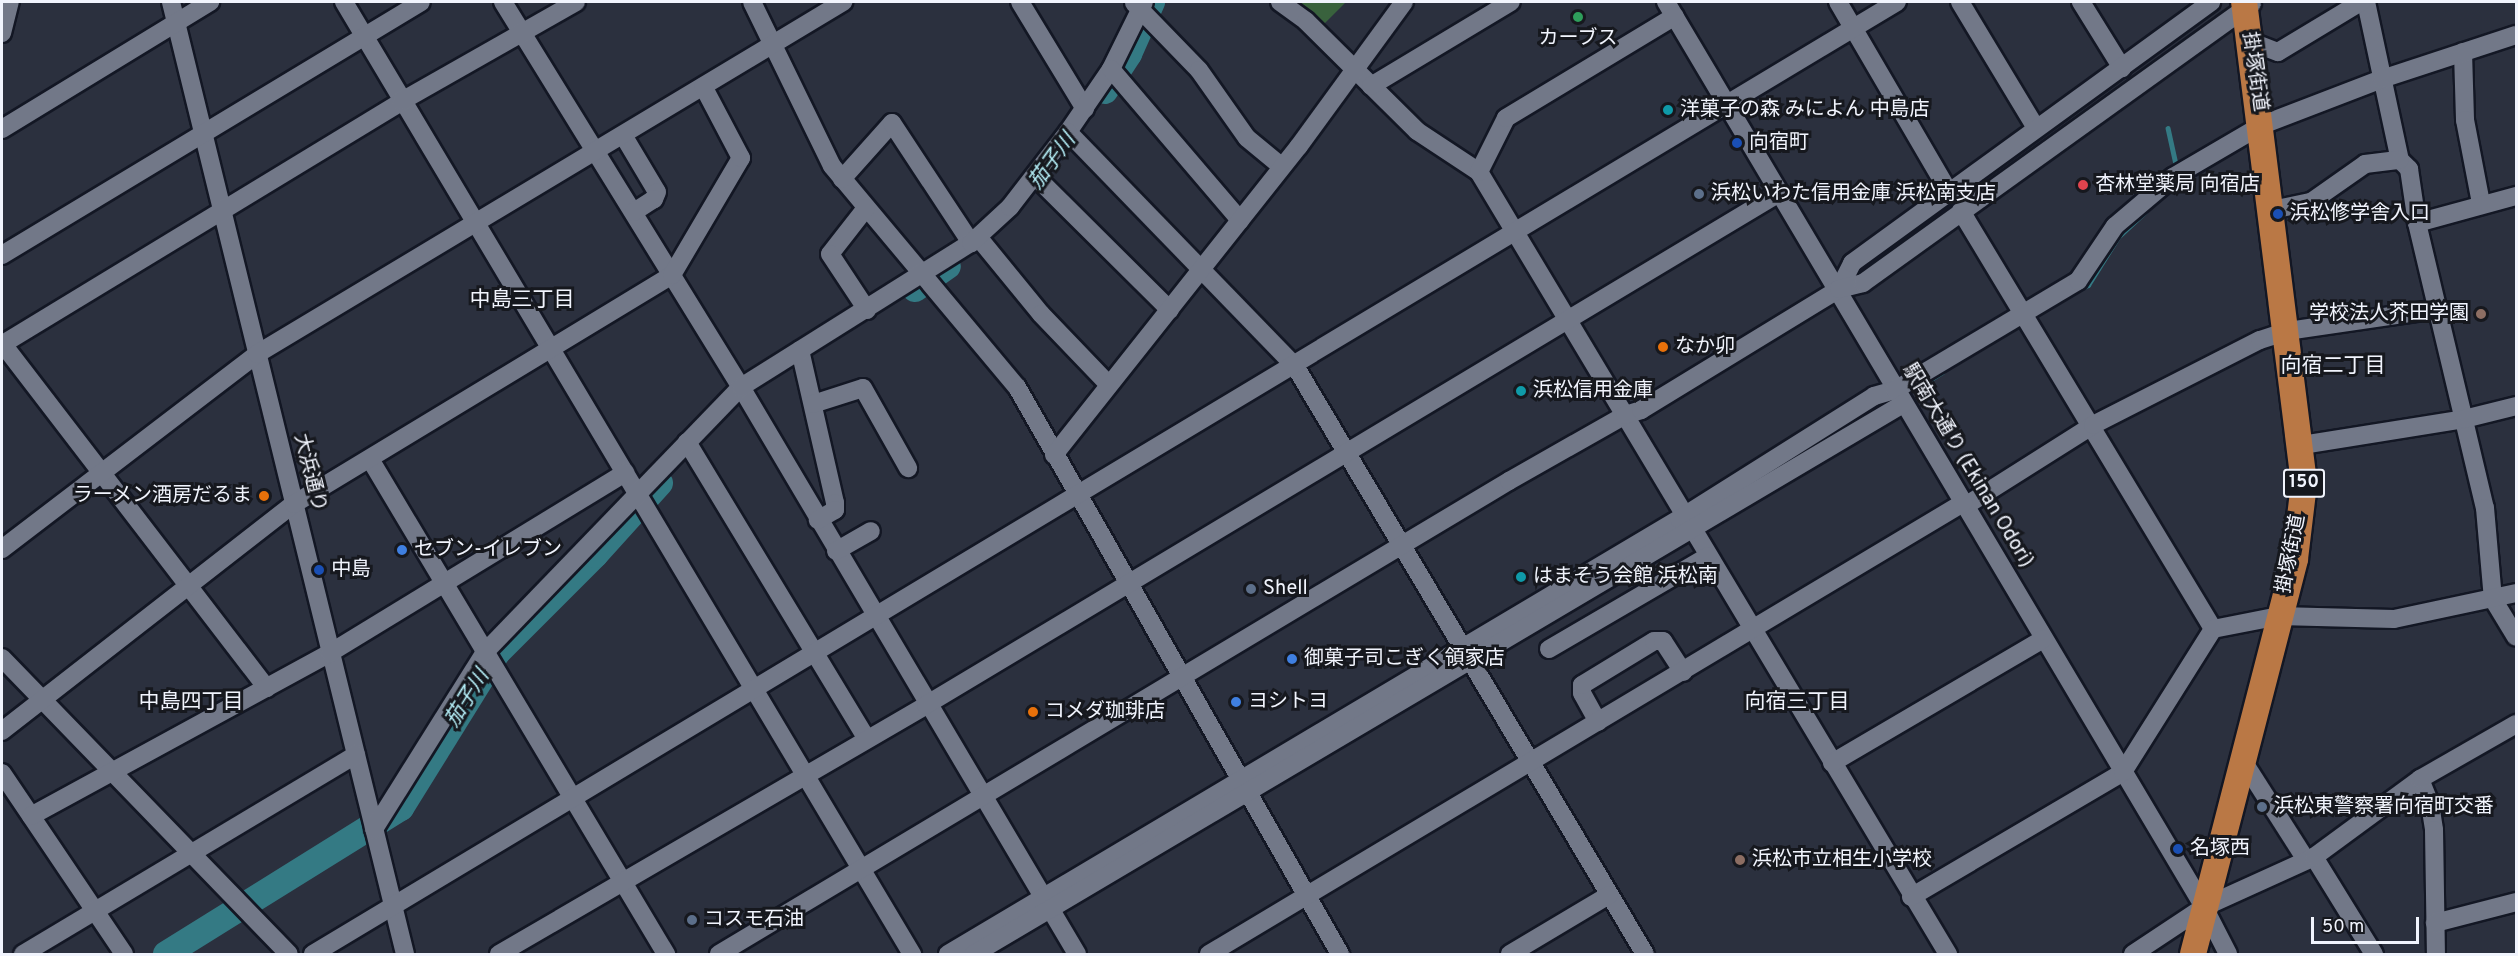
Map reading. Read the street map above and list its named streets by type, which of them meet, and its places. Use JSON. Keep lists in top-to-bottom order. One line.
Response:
{"streets":{"highway":["掛塚街道","150"],"street":["駅南大通り (Ekinan Odori)","大浜通り"]},"crossings":[["掛塚街道","駅南大通り (Ekinan Odori)"]],"districts":["中島三丁目","向宿二丁目","中島四丁目","向宿三丁目"],"water":["茄子川"],"places":["カーブス","洋菓子の森 みによん 中島店","向宿町","杏林堂薬局 向宿店","浜松いわた信用金庫 浜松南支店","浜松修学舎入口","学校法人芥田学園","なか卯","浜松信用金庫","ラーメン酒房だるま","セブン-イレブン","中島","はまそう会館 浜松南","Shell","御菓子司こぎく領家店","ヨシトヨ","コメダ珈琲店","浜松東警察署向宿町交番","名塚西","浜松市立相生小学校","コスモ石油"],"scale_bar":"50 m"}
